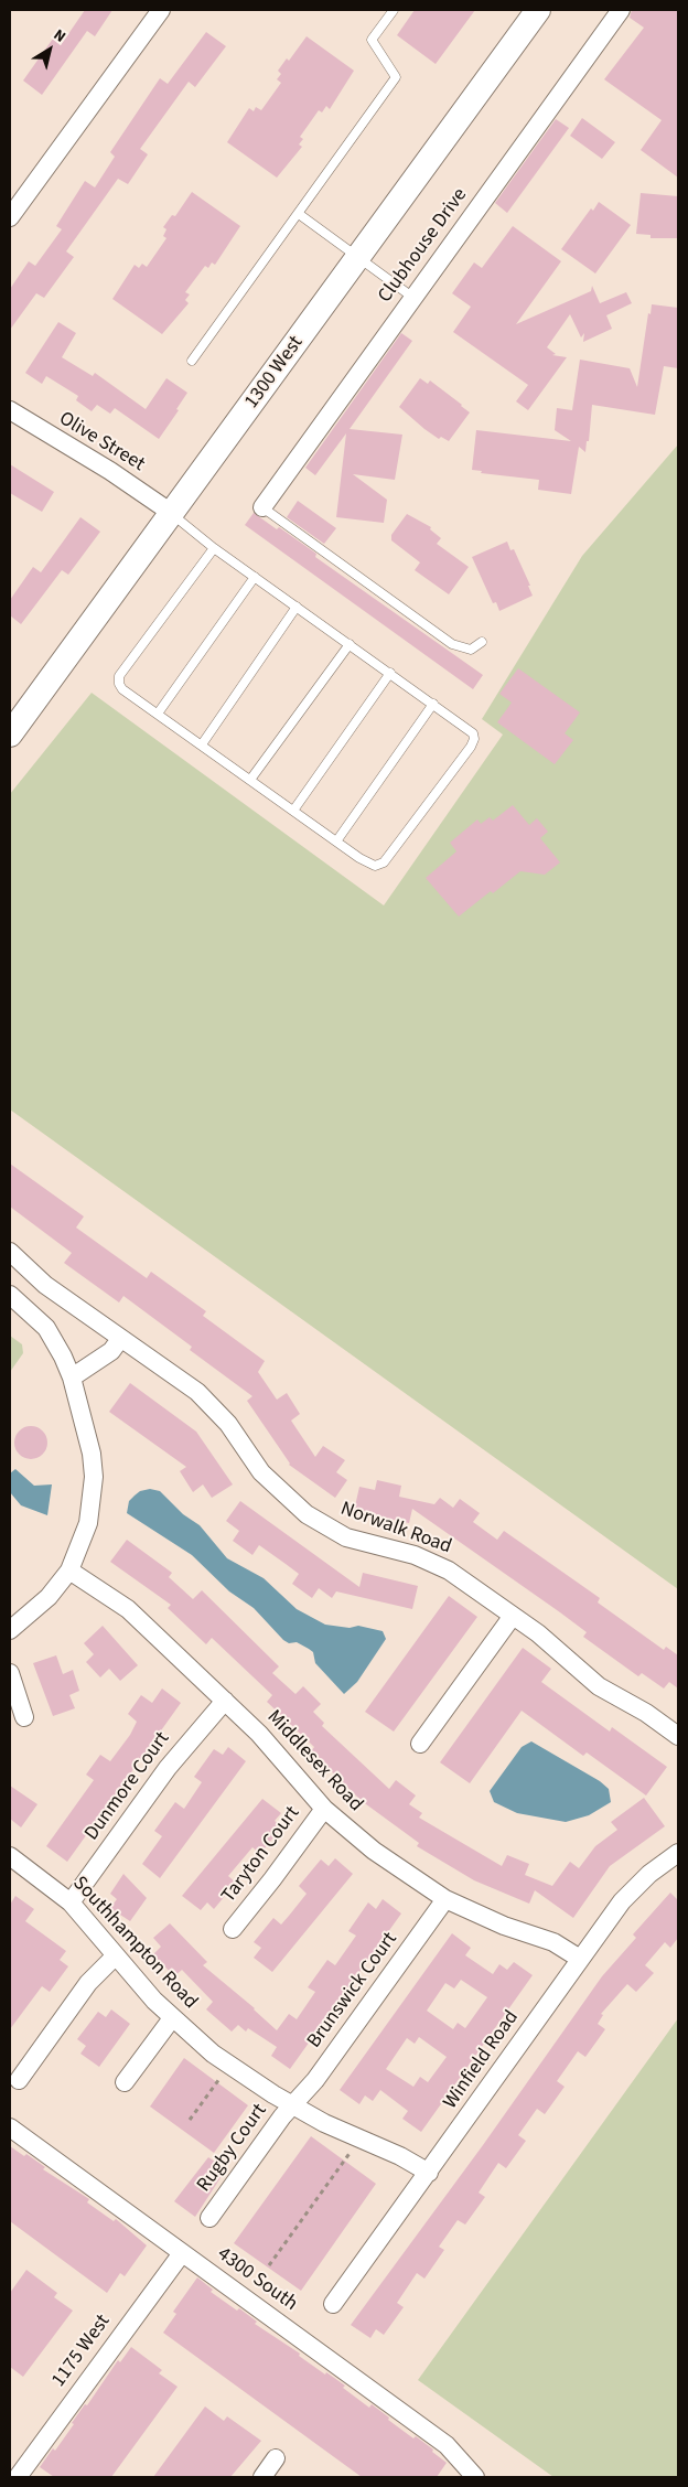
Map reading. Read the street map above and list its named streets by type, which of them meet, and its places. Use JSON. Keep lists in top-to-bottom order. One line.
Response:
{"streets":{"street":["Clubhouse Drive","1300 West","Olive Street","Norwalk Road","Middlesex Road","Dunmore Court","Taryton Court","Southhampton Road","Brunswick Court","Winfield Road","Rugby Court","4300 South","1175 West"]},"crossings":[["1300 West","Olive Street"],["Middlesex Road","Dunmore Court"],["Middlesex Road","Taryton Court"],["Middlesex Road","Brunswick Court"],["Middlesex Road","Winfield Road"],["Dunmore Court","Southhampton Road"],["Southhampton Road","Brunswick Court"],["Southhampton Road","Winfield Road"],["Southhampton Road","Rugby Court"],["Brunswick Court","Rugby Court"],["4300 South","1175 West"]],"north":"top right"}
